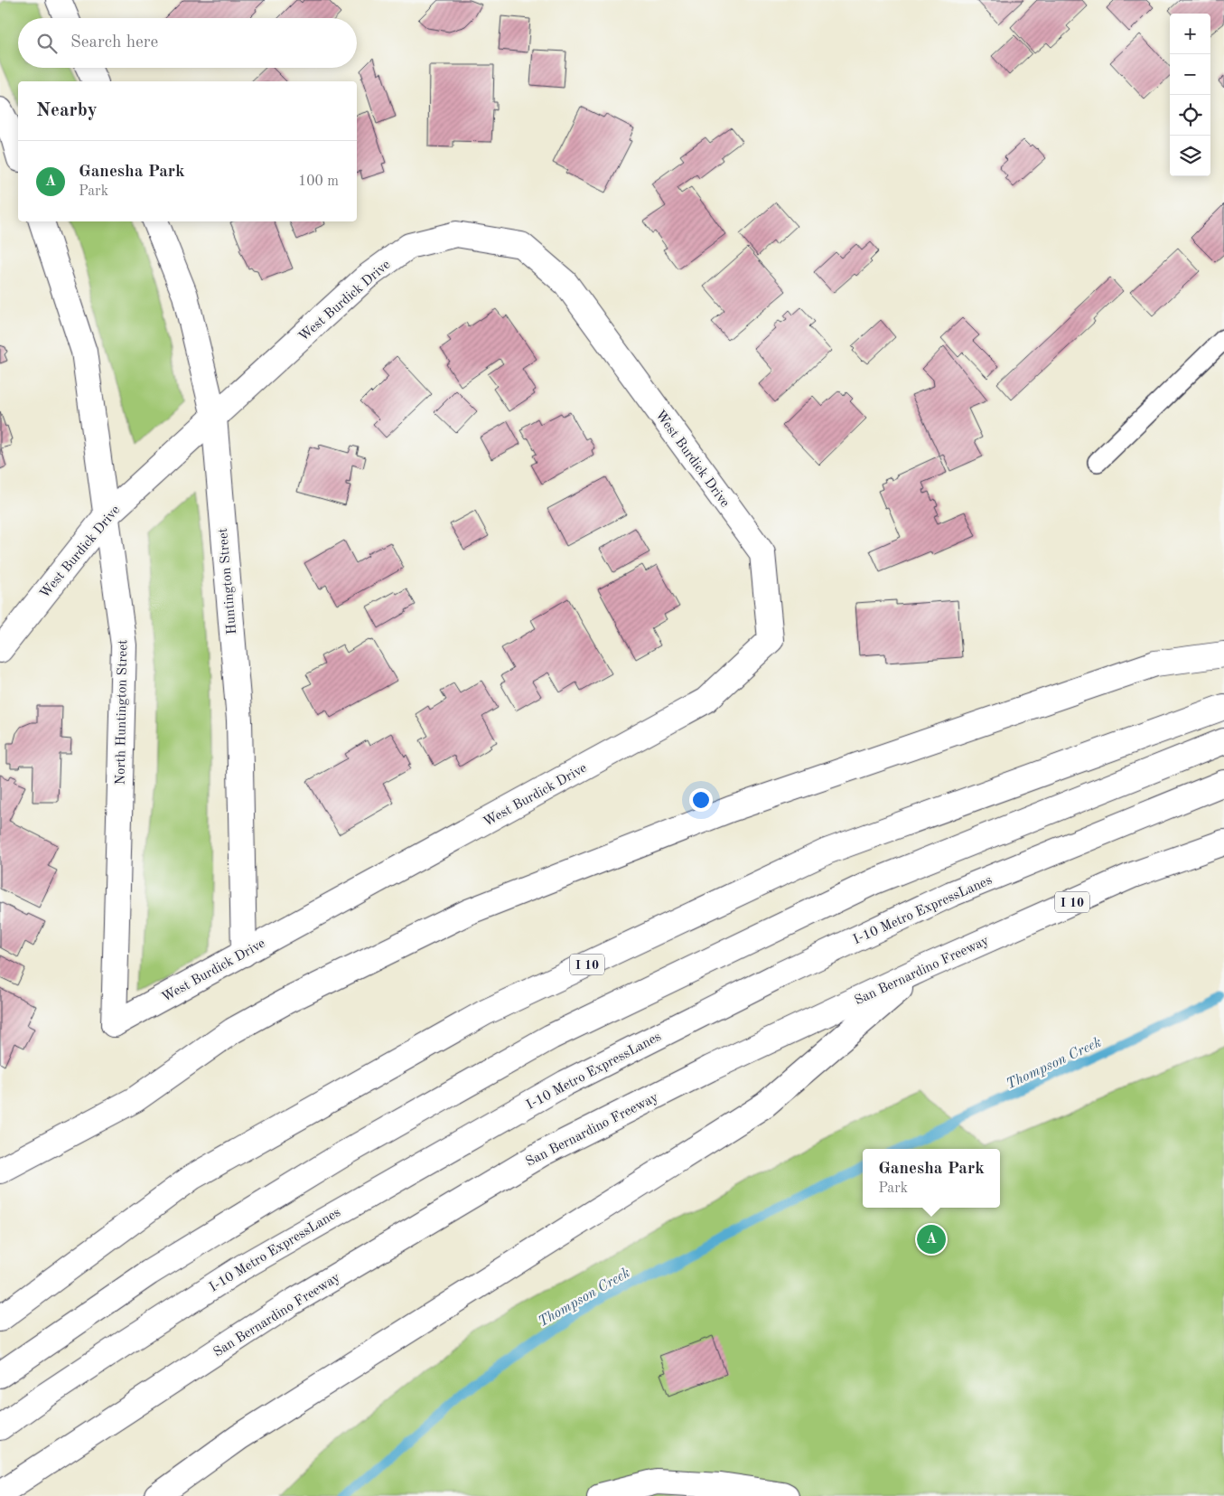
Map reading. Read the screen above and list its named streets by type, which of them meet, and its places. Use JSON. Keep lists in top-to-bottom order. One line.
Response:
{"streets":{"main road":["West Burdick Drive","Huntington Street","North Huntington Street","I 10","I-10 Metro ExpressLanes","San Bernardino Freeway"]},"crossings":[["West Burdick Drive","Huntington Street"],["West Burdick Drive","North Huntington Street"]],"water":["Thompson Creek"],"page":{"map_buttons":["+","−"],"search":"Search here","heading":"Nearby","list":[{"mark":"A","name":"Ganesha Park","note":"Park","value":"100 m"}],"popup":["Ganesha Park","Park"],"pins":"A"}}
